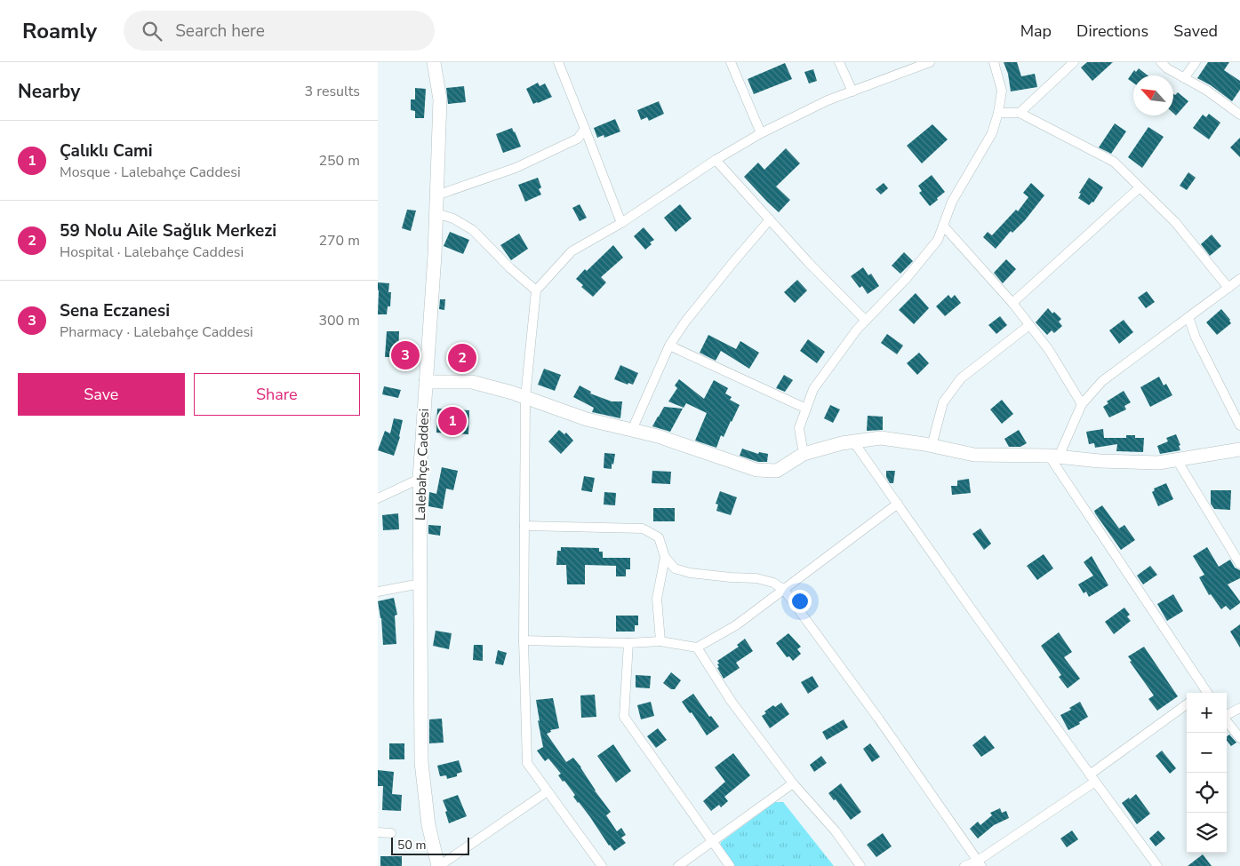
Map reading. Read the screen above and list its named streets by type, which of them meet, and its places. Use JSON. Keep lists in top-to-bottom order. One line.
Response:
{"streets":{"street":["Lalebahçe Caddesi"]},"scale_bar":"50 m","north":"top left","page":{"header":"Roamly","search":"Search here","nav":["Map","Directions","Saved"],"heading":["Nearby","3 results"],"list":[{"mark":"1","name":"Çalıklı Cami","note":"Mosque · Lalebahçe Caddesi","value":"250 m"},{"mark":"2","name":"59 Nolu Aile Sağlık Merkezi","note":"Hospital · Lalebahçe Caddesi","value":"270 m"},{"mark":"3","name":"Sena Eczanesi","note":"Pharmacy · Lalebahçe Caddesi","value":"300 m"}],"pins":["3","2","1"],"buttons":["Save","Share"],"map_buttons":["+","−"],"scale":"50 m"}}
